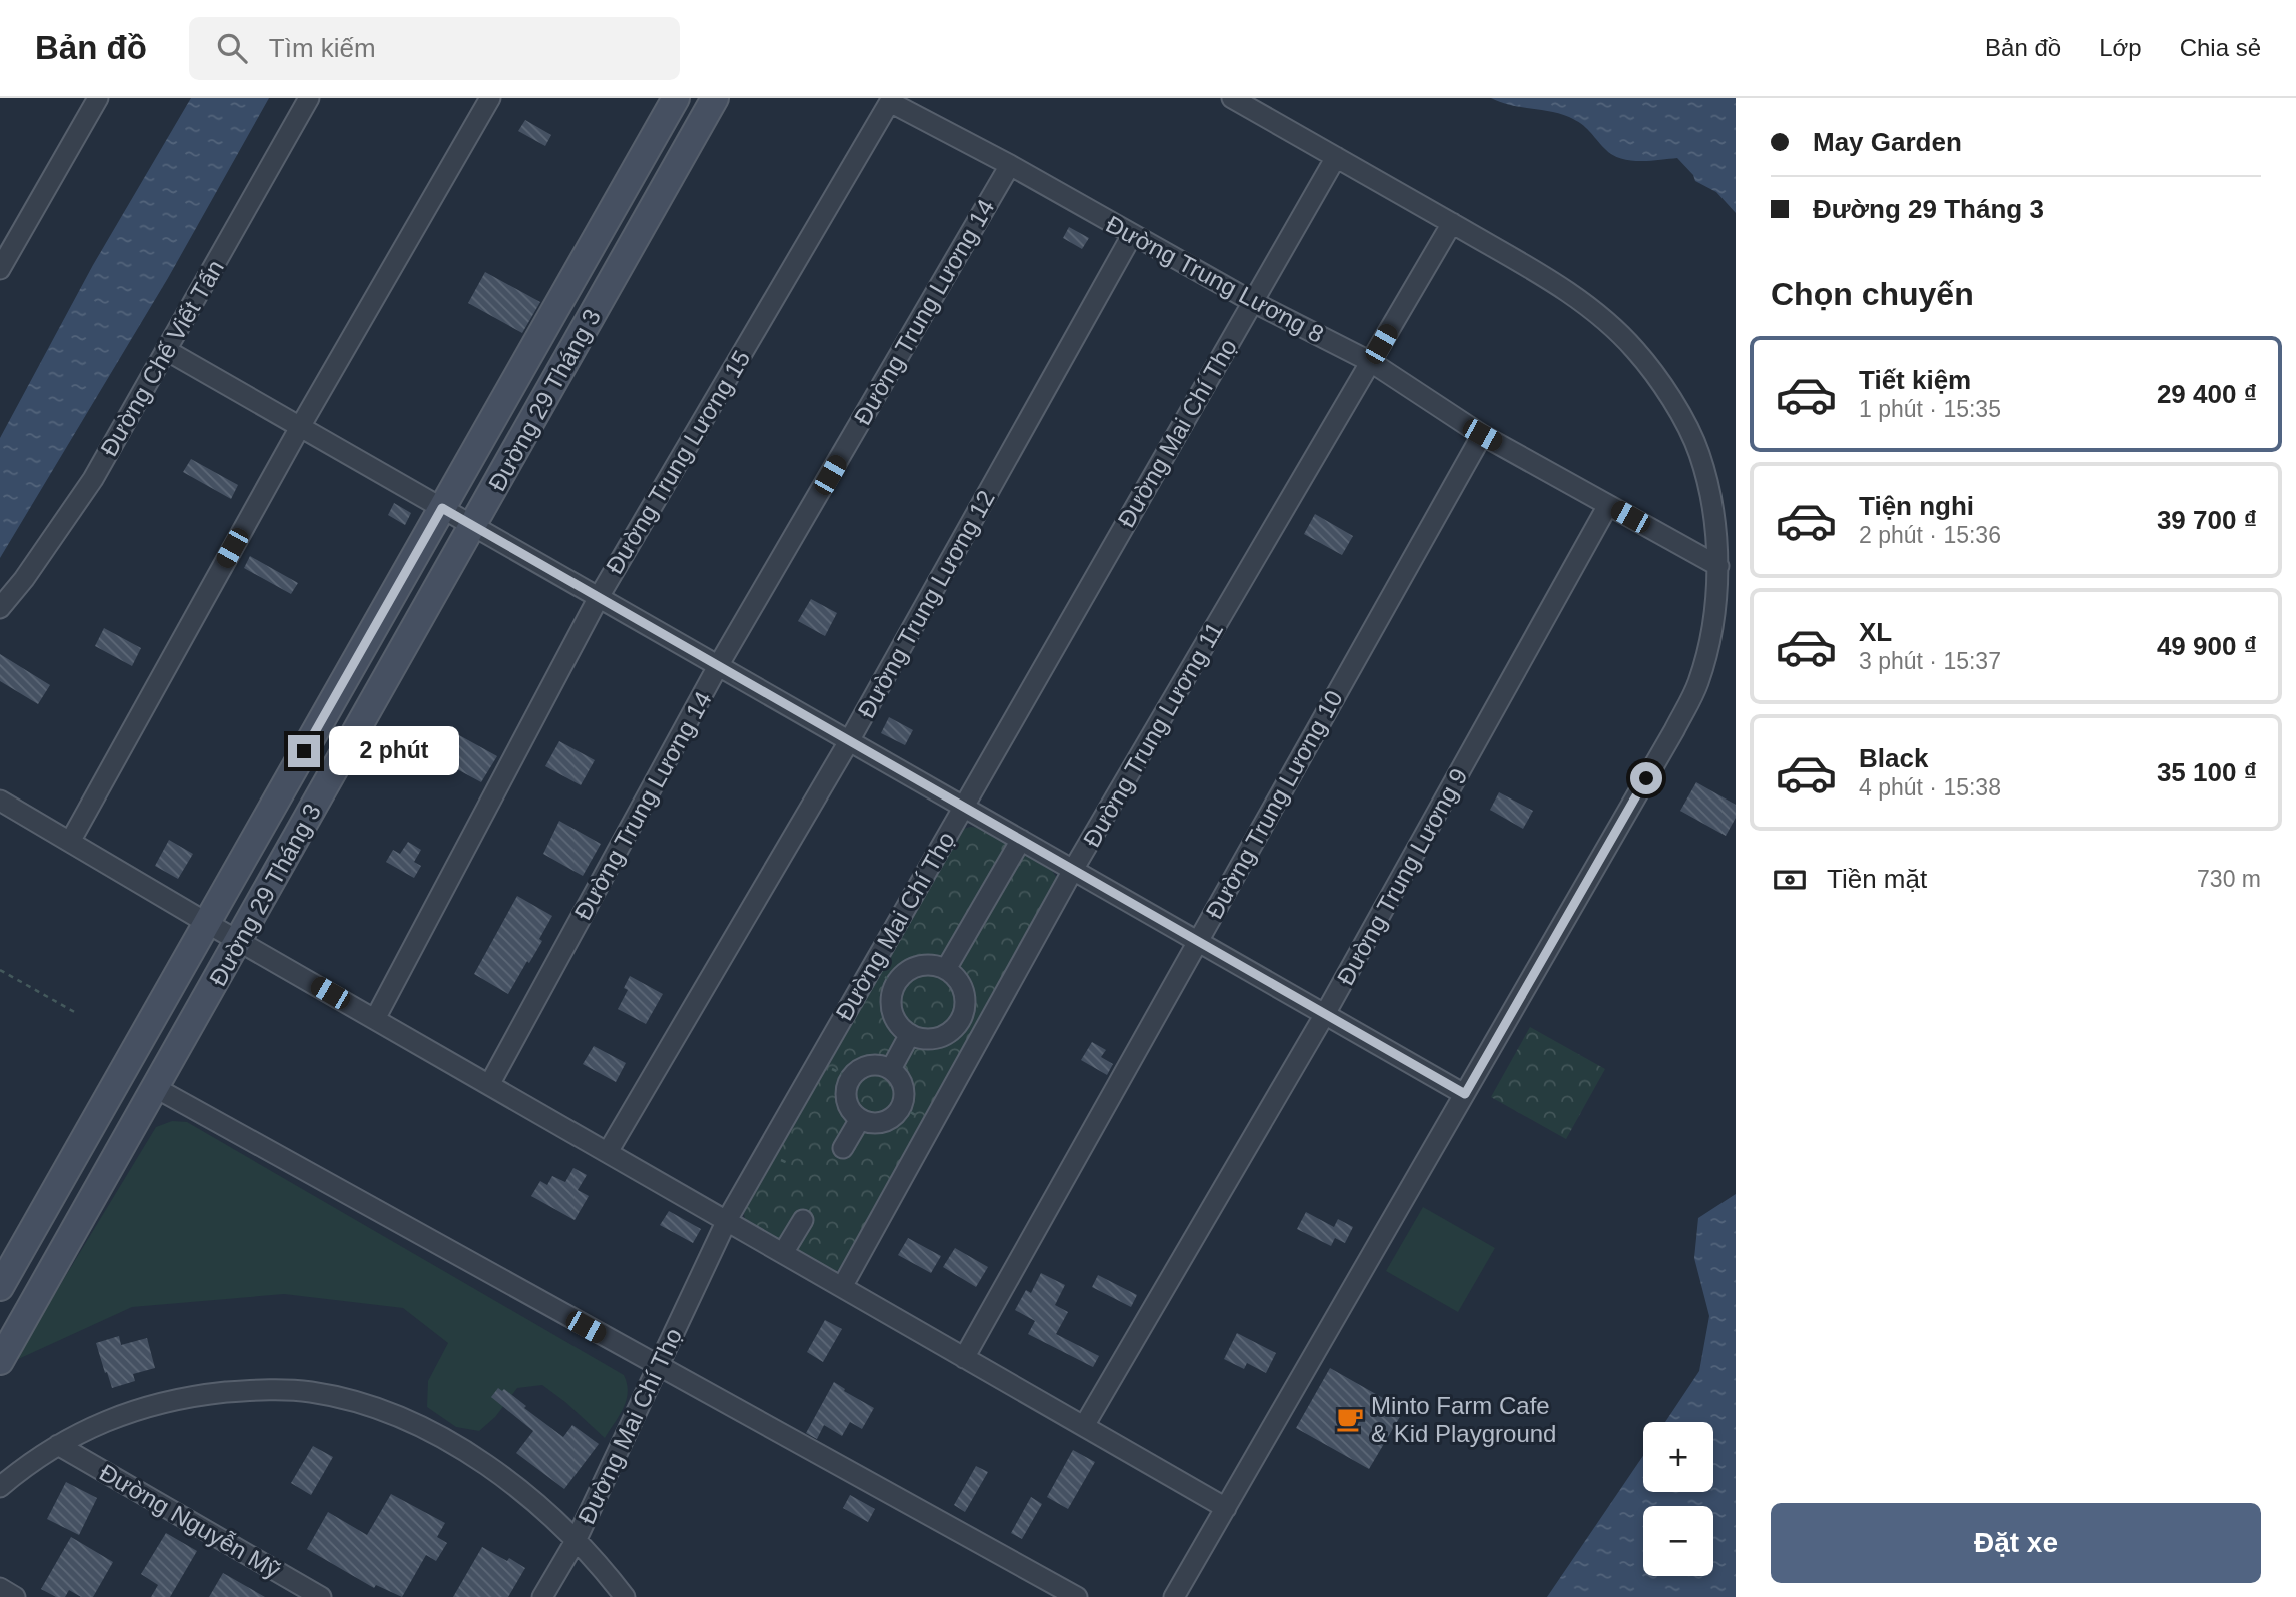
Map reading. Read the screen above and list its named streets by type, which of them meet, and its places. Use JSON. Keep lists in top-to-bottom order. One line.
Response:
{"streets":{"street":["Đường Trung Lương 8","Đường Trung Lương 14","Đường Chế Viết Tấn","Đường 29 Tháng 3","Đường Mai Chí Thọ","Đường Trung Lương 15","Đường Trung Lương 12","Đường Trung Lương 11","Đường Trung Lương 10","Đường Trung Lương 9","Đường Nguyễn Mỹ"]},"crossings":[["Đường Trung Lương 8","Đường Trung Lương 14"],["Đường Trung Lương 8","Đường Mai Chí Thọ"],["Đường Trung Lương 8","Đường Trung Lương 15"],["Đường Trung Lương 8","Đường Trung Lương 12"],["Đường Trung Lương 8","Đường Trung Lương 11"],["Đường Trung Lương 8","Đường Trung Lương 10"],["Đường Trung Lương 8","Đường Trung Lương 9"]],"places":{"cafe":["Minto Farm Cafe & Kid Playground"]},"page":{"header":"Bản đồ","search":"Tìm kiếm","nav":["Bản đồ","Lớp","Chia sẻ"],"banner":["May Garden","Đường 29 Tháng 3"],"heading":"Chọn chuyến","list":[{"name":"Tiết kiệm","note":"1 phút · 15:35","value":"29 400 ₫"},{"name":"Tiện nghi","note":"2 phút · 15:36","value":"39 700 ₫"},{"name":"XL","note":"3 phút · 15:37","value":"49 900 ₫"},{"name":"Black","note":"4 phút · 15:38","value":"35 100 ₫"}],"bubble":"2 phút","pay":["Tiền mặt","730 m"],"map_buttons":["+","−"],"buttons":"Đặt xe"}}
